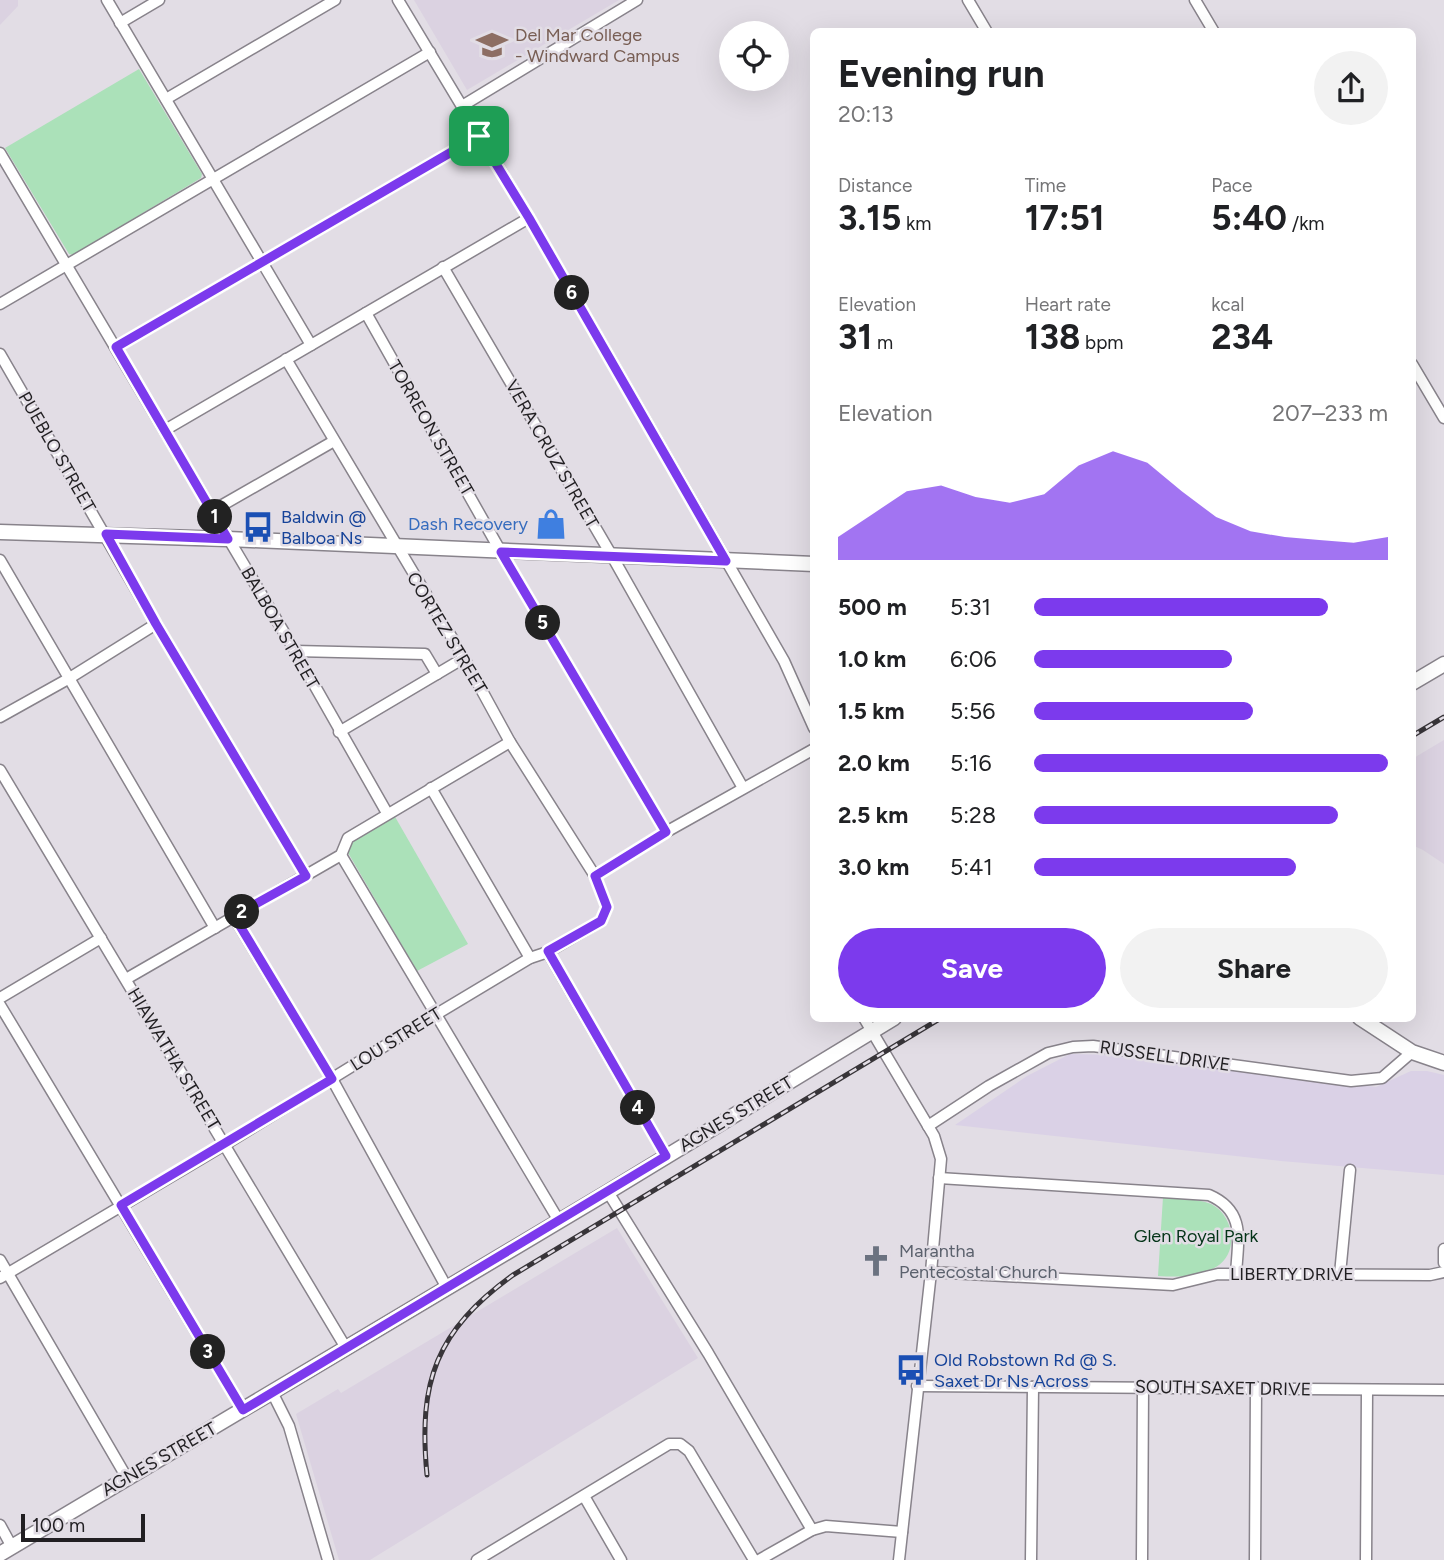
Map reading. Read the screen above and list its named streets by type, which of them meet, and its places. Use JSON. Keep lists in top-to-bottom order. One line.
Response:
{"streets":{"main road":["AGNES STREET"],"street":["TORREON STREET","PUEBLO STREET","VERA CRUZ STREET","BALBOA STREET","CORTEZ STREET","LOU STREET","RUSSELL DRIVE","HIAWATHA STREET","LIBERTY DRIVE","SOUTH SAXET DRIVE"]},"crossings":[["CORTEZ STREET","LOU STREET"],["LOU STREET","HIAWATHA STREET"],["HIAWATHA STREET","AGNES STREET"]],"parks":["Glen Royal Park"],"places":{"school or university":["Del Mar College - Windward Campus"],"shop":["Dash Recovery"],"bus stop":["Baldwin @ Balboa Ns","Old Robstown Rd @ S. Saxet Dr Ns Across"],"church":["Marantha Pentecostal Church"]},"scale_bar":"100 m","page":{"heading":["Evening run","20:13"],"stats":[["Distance","3.15 km"],["Time","17:51"],["Pace","5:40 /km"],["Elevation","31 m"],["Heart rate","138 bpm"],["kcal","234"]],"pins":["6","1","5","2","4","3"],"chart":["Elevation","207–233 m"],"list":[{"name":"500 m","note":"5:31"},{"name":"1.0 km","note":"6:06"},{"name":"1.5 km","note":"5:56"},{"name":"2.0 km","note":"5:16"},{"name":"2.5 km","note":"5:28"},{"name":"3.0 km","note":"5:41"}],"buttons":["Save","Share"],"scale":"100 m"}}
